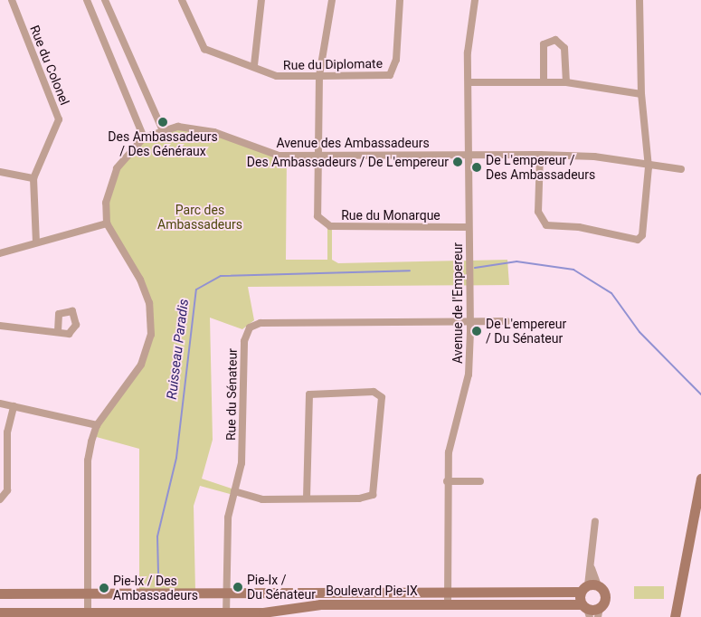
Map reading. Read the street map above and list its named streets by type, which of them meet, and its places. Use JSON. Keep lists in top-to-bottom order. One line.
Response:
{"streets":{"street":["Rue du Diplomate","Rue du Colonel","Avenue des Ambassadeurs","Rue du Monarque","Avenue de l'Empereur","Rue du Sénateur","Boulevard Pie-IX"]},"crossings":[["Rue du Diplomate","Rue du Monarque"],["Avenue des Ambassadeurs","Rue du Monarque"],["Avenue des Ambassadeurs","Avenue de l'Empereur"],["Rue du Monarque","Avenue de l'Empereur"],["Avenue de l'Empereur","Rue du Sénateur"],["Avenue de l'Empereur","Boulevard Pie-IX"],["Rue du Sénateur","Boulevard Pie-IX"]],"water":["Ruisseau Paradis"],"parks":["Parc des Ambassadeurs"],"places":["Des Ambassadeurs / Des Généraux","Des Ambassadeurs / De L'empereur","De L'empereur / Des Ambassadeurs","De L'empereur / Du Sénateur","Pie-Ix / Du Sénateur","Pie-Ix / Des Ambassadeurs"]}
